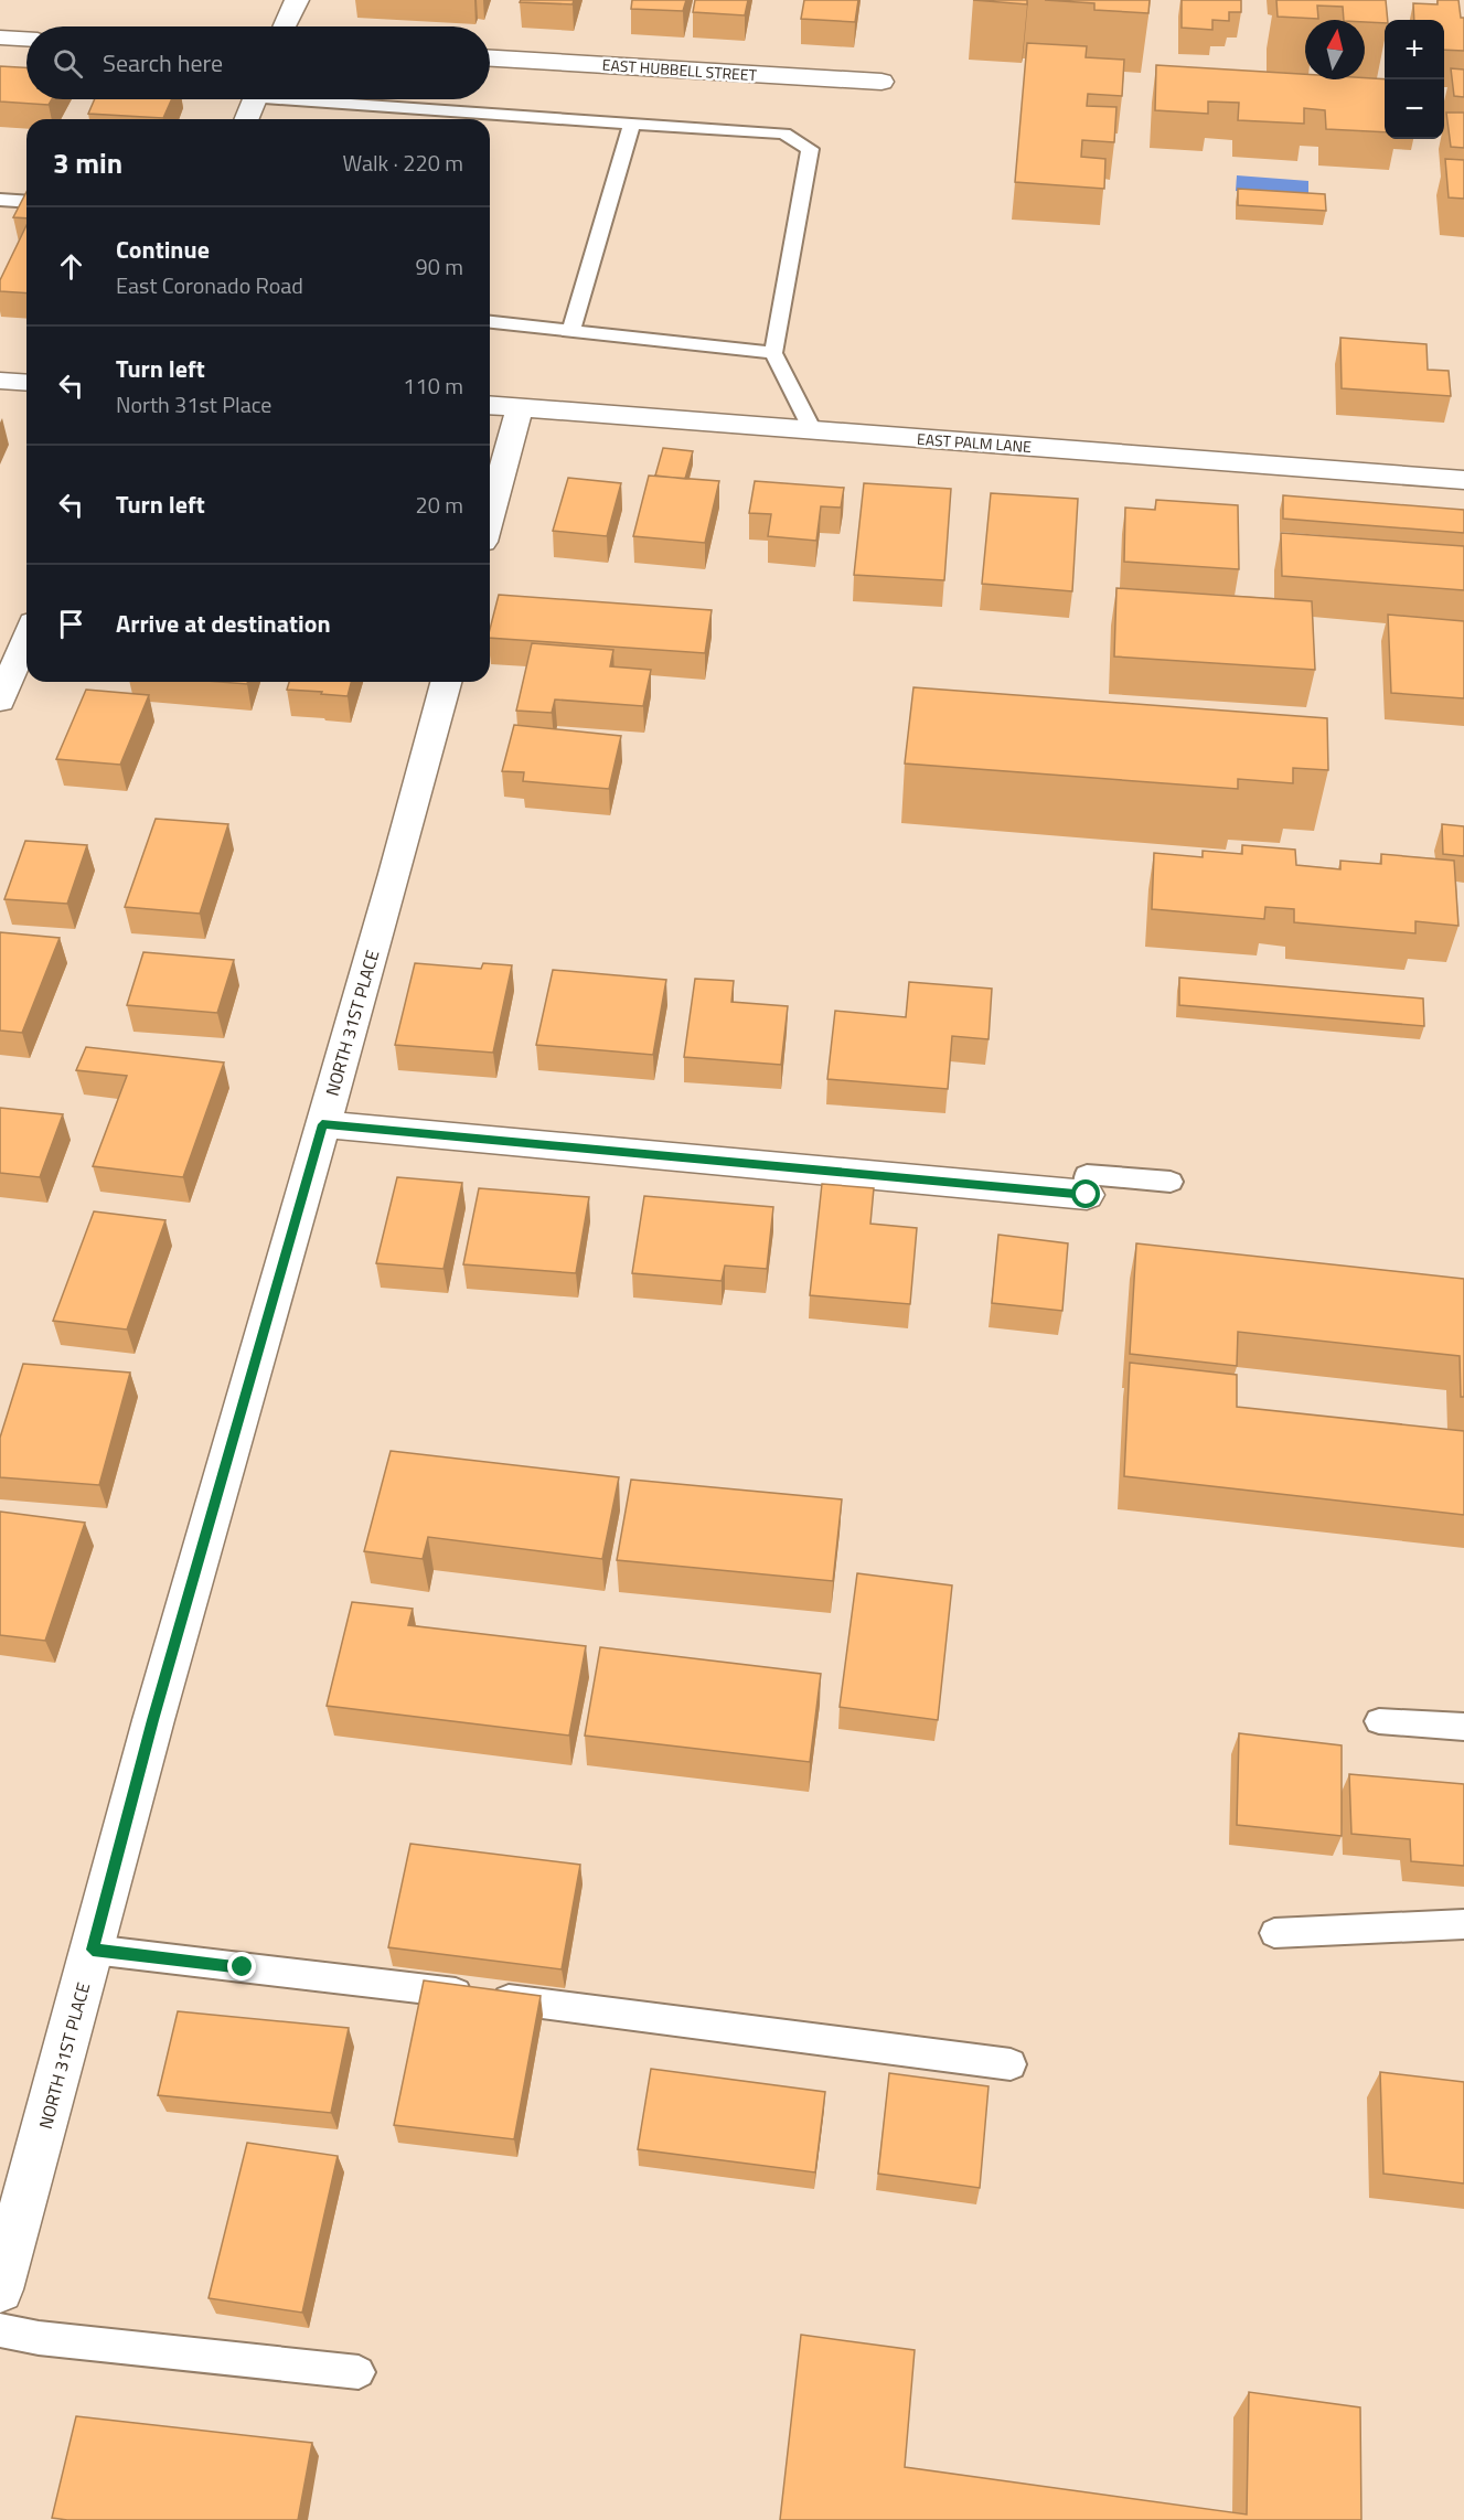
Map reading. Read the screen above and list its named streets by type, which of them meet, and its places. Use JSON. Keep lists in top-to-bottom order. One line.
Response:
{"streets":{"street":["EAST HUBBELL STREET","EAST PALM LANE","NORTH 31ST PLACE"]},"north":"top","page":{"map_buttons":["+","−"],"search":"Search here","heading":["3 min","Walk · 220 m"],"list":[["Continue","East Coronado Road","90 m"],["Turn left","North 31st Place","110 m"],["Turn left","20 m"],"Arrive at destination"]}}
